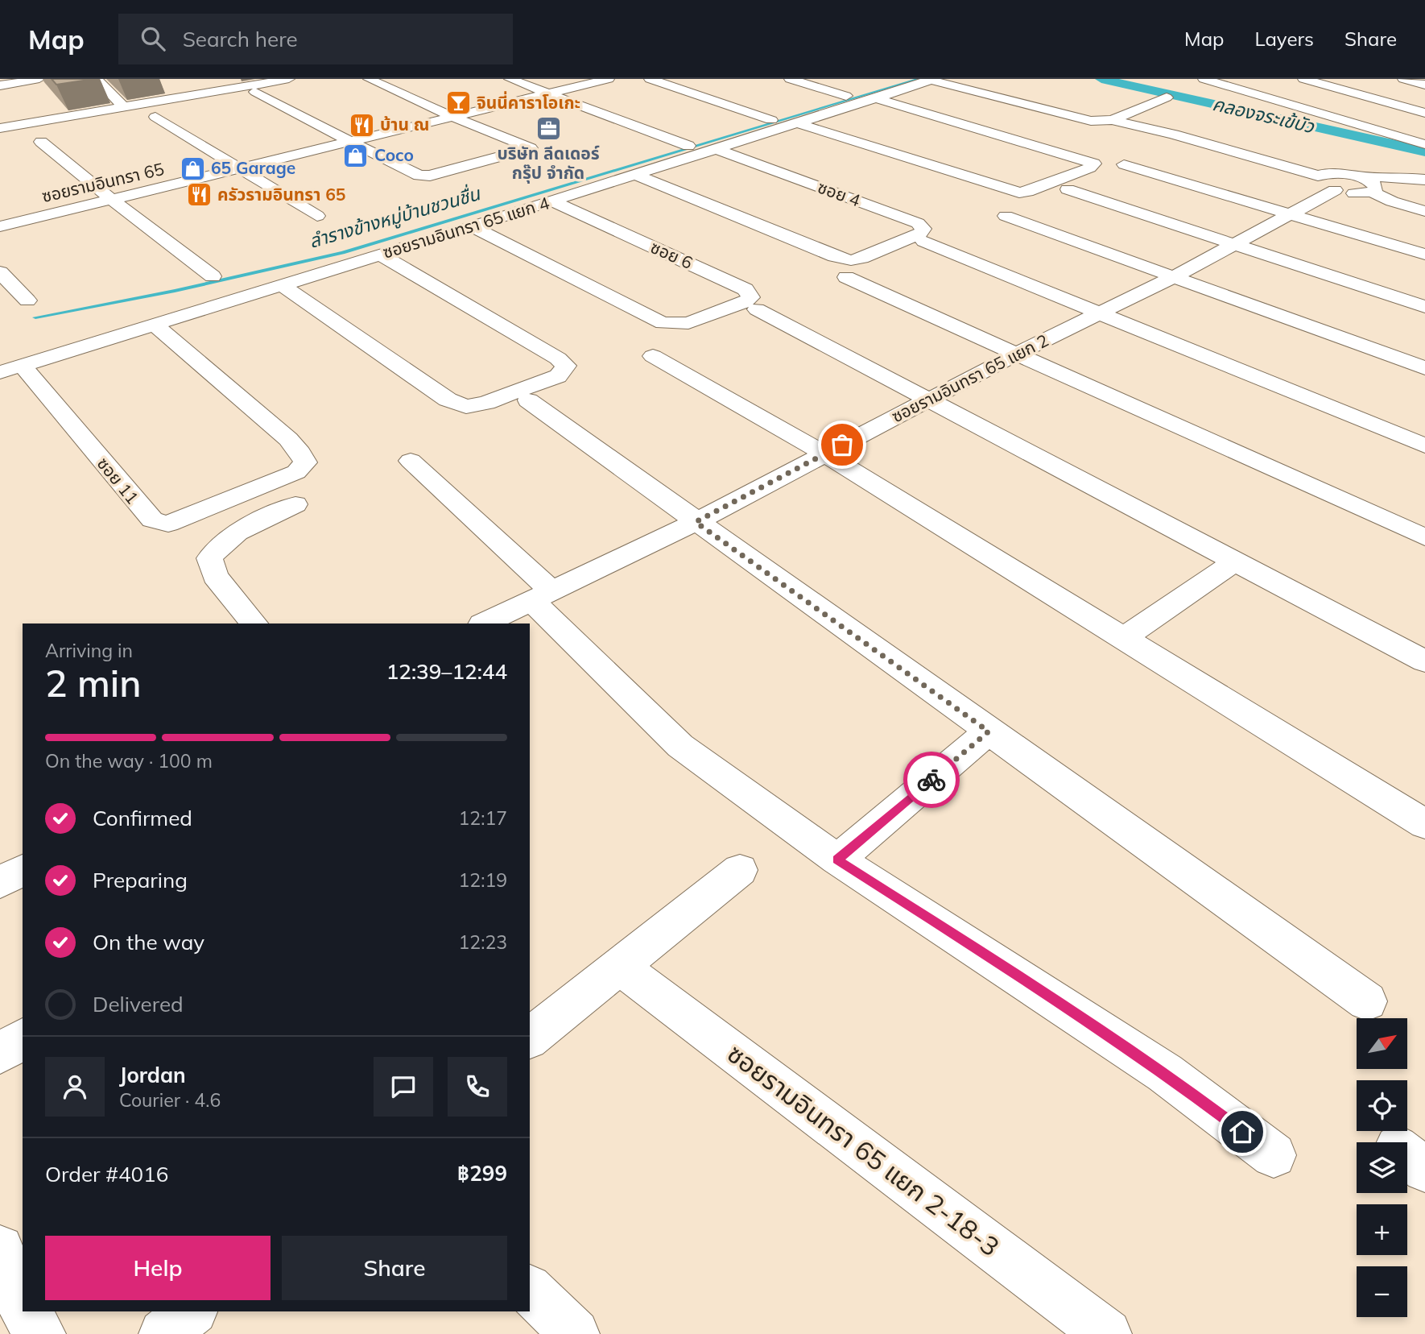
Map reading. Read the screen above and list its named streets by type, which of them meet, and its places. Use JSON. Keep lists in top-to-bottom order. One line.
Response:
{"streets":{"street":["ซอยรามอินทรา 65","ซอย 4","ซอยรามอินทรา 65 แยก 4","ซอย 6","ซอยรามอินทรา 65 แยก 2","ซอย 11","ซอยรามอินทรา 65 แยก 2-18-3"]},"crossings":[["ซอย 4","ซอยรามอินทรา 65 แยก 4"],["ซอยรามอินทรา 65 แยก 4","ซอย 6"],["ซอยรามอินทรา 65 แยก 4","ซอย 11"]],"water":["คลองจระเข้บัว","ลำรางข้างหมู่บ้านชวนชื่น"],"places":{"bar":["จินนี่คาราโอเกะ"],"restaurant":["บ้าน ณ","ครัวรามอินทรา 65"],"office":["บริษัท ลีดเดอร์ กรุ๊ป จำกัด"],"shop":["Coco","65 Garage"]},"north":"top right","page":{"header":"Map","search":"Search here","nav":["Map","Layers","Share"],"heading":["2 min","Arriving in","12:39–12:44"],"panel":["Jordan","Courier · 4.6","Order #4016","฿299"],"bar":"On the way · 100 m","list":[["Confirmed","12:17"],["Preparing","12:19"],["On the way","12:23"],"Delivered"],"map_buttons":["+","−"],"buttons":["Help","Share"]}}
